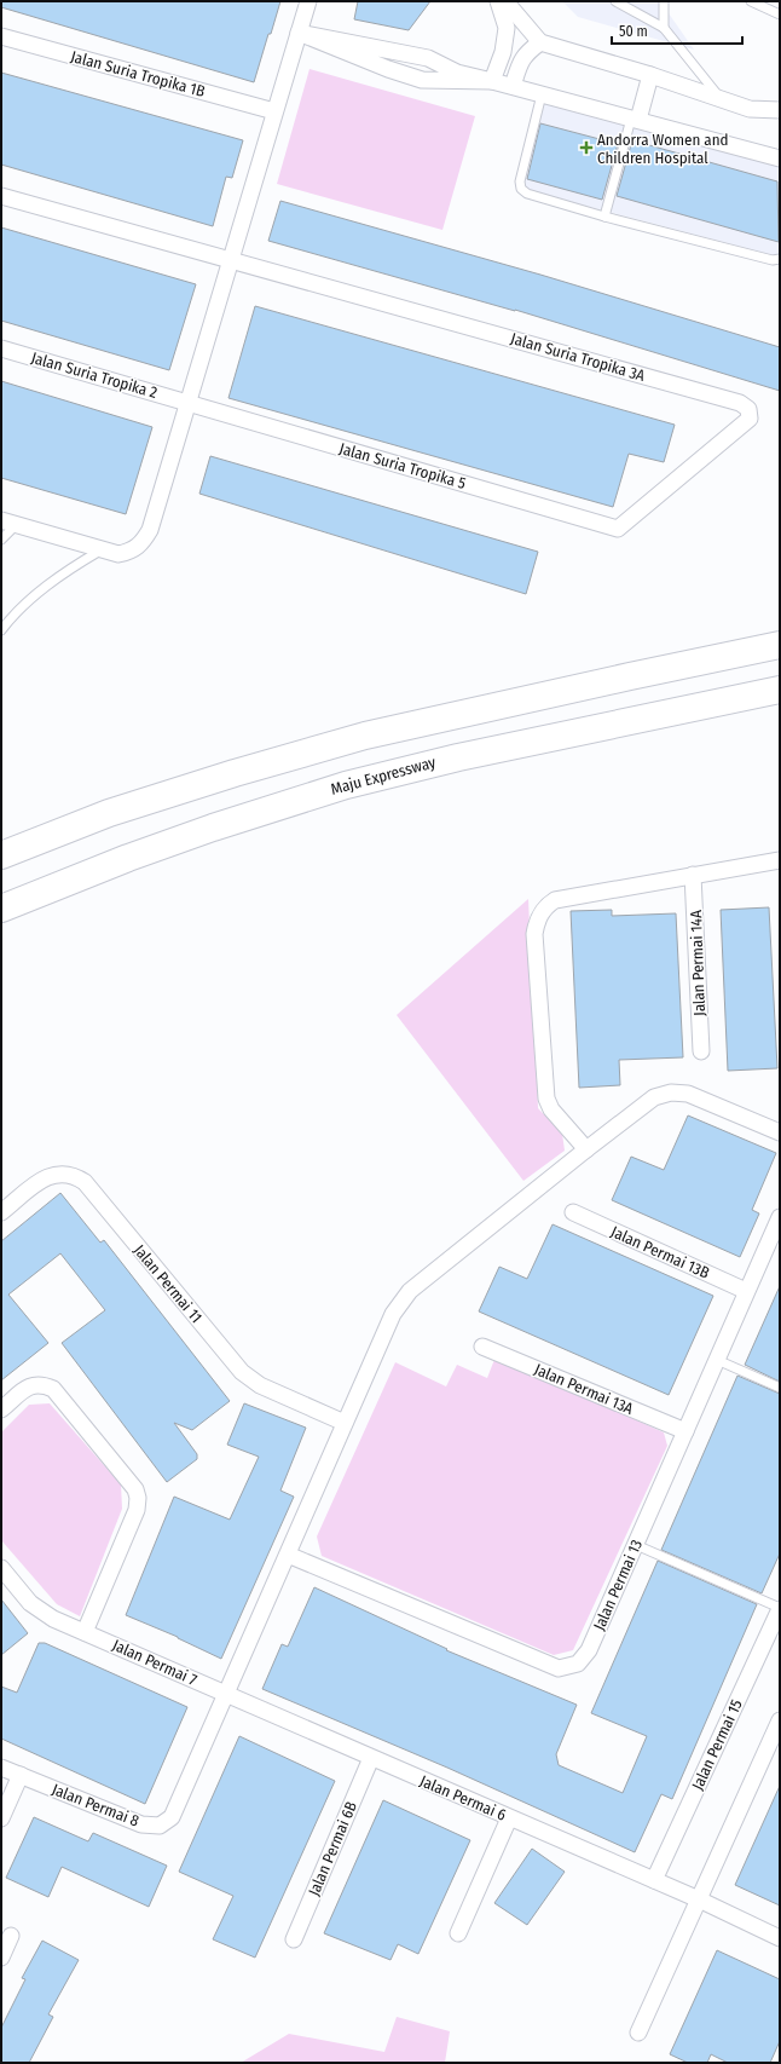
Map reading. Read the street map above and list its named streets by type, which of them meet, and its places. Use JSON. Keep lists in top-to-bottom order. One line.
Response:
{"streets":{"highway":["Maju Expressway"],"street":["Jalan Suria Tropika 1B","Jalan Suria Tropika 3A","Jalan Suria Tropika 2","Jalan Suria Tropika 5","Jalan Permai 14A","Jalan Permai 13B","Jalan Permai 11","Jalan Permai 13A","Jalan Permai 13","Jalan Permai 7","Jalan Permai 15","Jalan Permai 6","Jalan Permai 8","Jalan Permai 6B"]},"crossings":[["Jalan Suria Tropika 3A","Jalan Suria Tropika 5"],["Jalan Suria Tropika 2","Jalan Suria Tropika 5"],["Jalan Permai 13B","Jalan Permai 13"],["Jalan Permai 11","Jalan Permai 8"],["Jalan Permai 13A","Jalan Permai 13"],["Jalan Permai 13","Jalan Permai 8"],["Jalan Permai 7","Jalan Permai 6"],["Jalan Permai 7","Jalan Permai 8"],["Jalan Permai 15","Jalan Permai 6"],["Jalan Permai 6","Jalan Permai 8"],["Jalan Permai 6","Jalan Permai 6B"]],"places":{"health":["Andorra Women and Children Hospital"]},"scale_bar":"50 m"}
